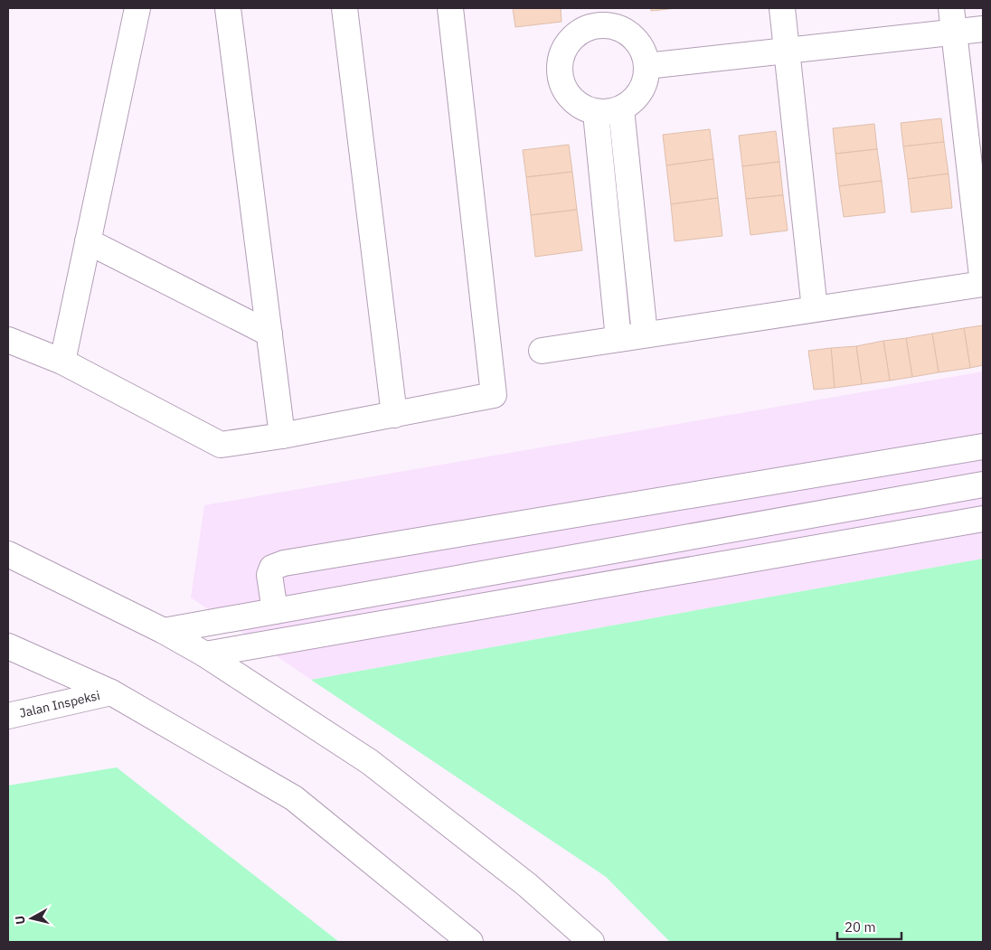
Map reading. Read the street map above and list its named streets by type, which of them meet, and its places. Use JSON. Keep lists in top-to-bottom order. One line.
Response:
{"streets":{"street":["Jalan Inspeksi"]},"scale_bar":"20 m","north":"left"}
